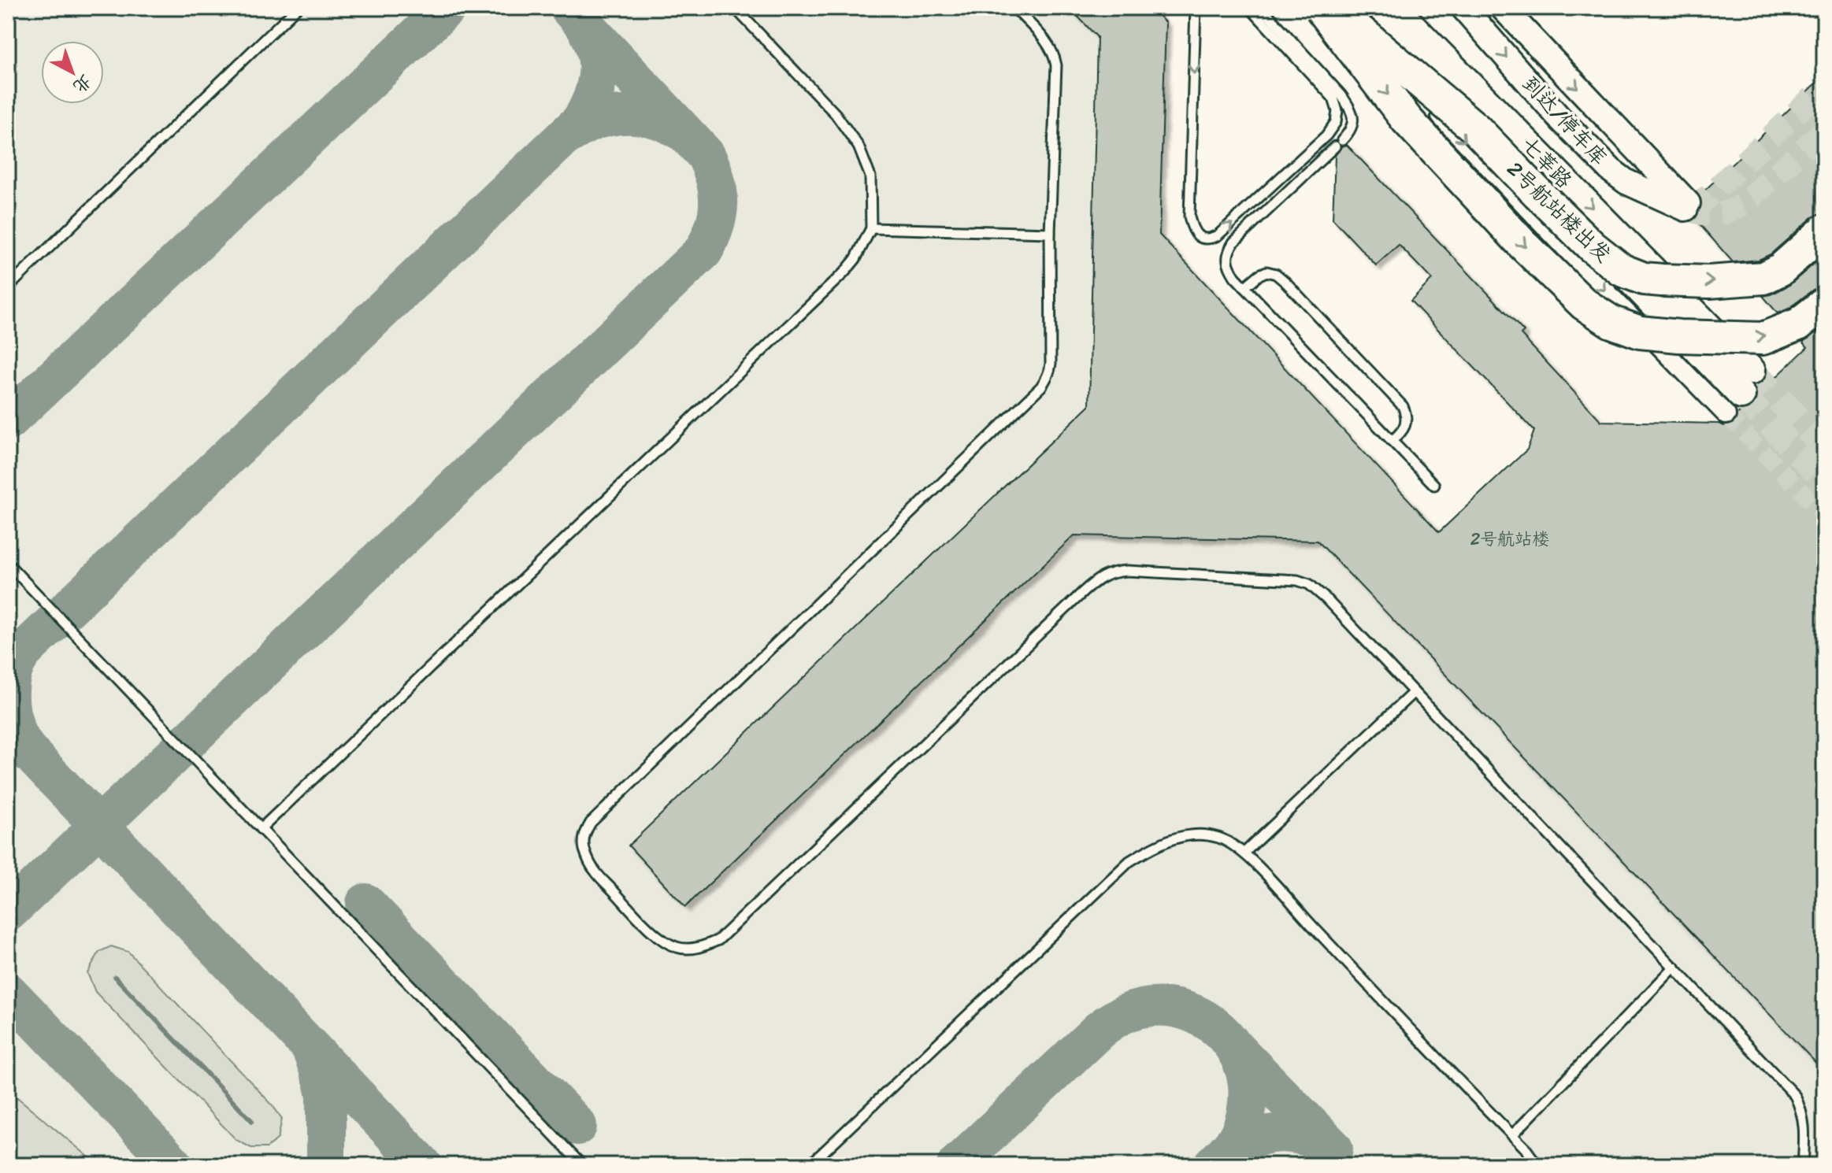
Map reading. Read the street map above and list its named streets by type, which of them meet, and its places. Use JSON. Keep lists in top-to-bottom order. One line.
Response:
{"streets":{"highway":["2号航站楼出发"],"main road":["到达/停车库","七莘路"]},"one_way":["2号航站楼出发"],"house_numbers":["2号航站楼"],"north":"bottom right"}
